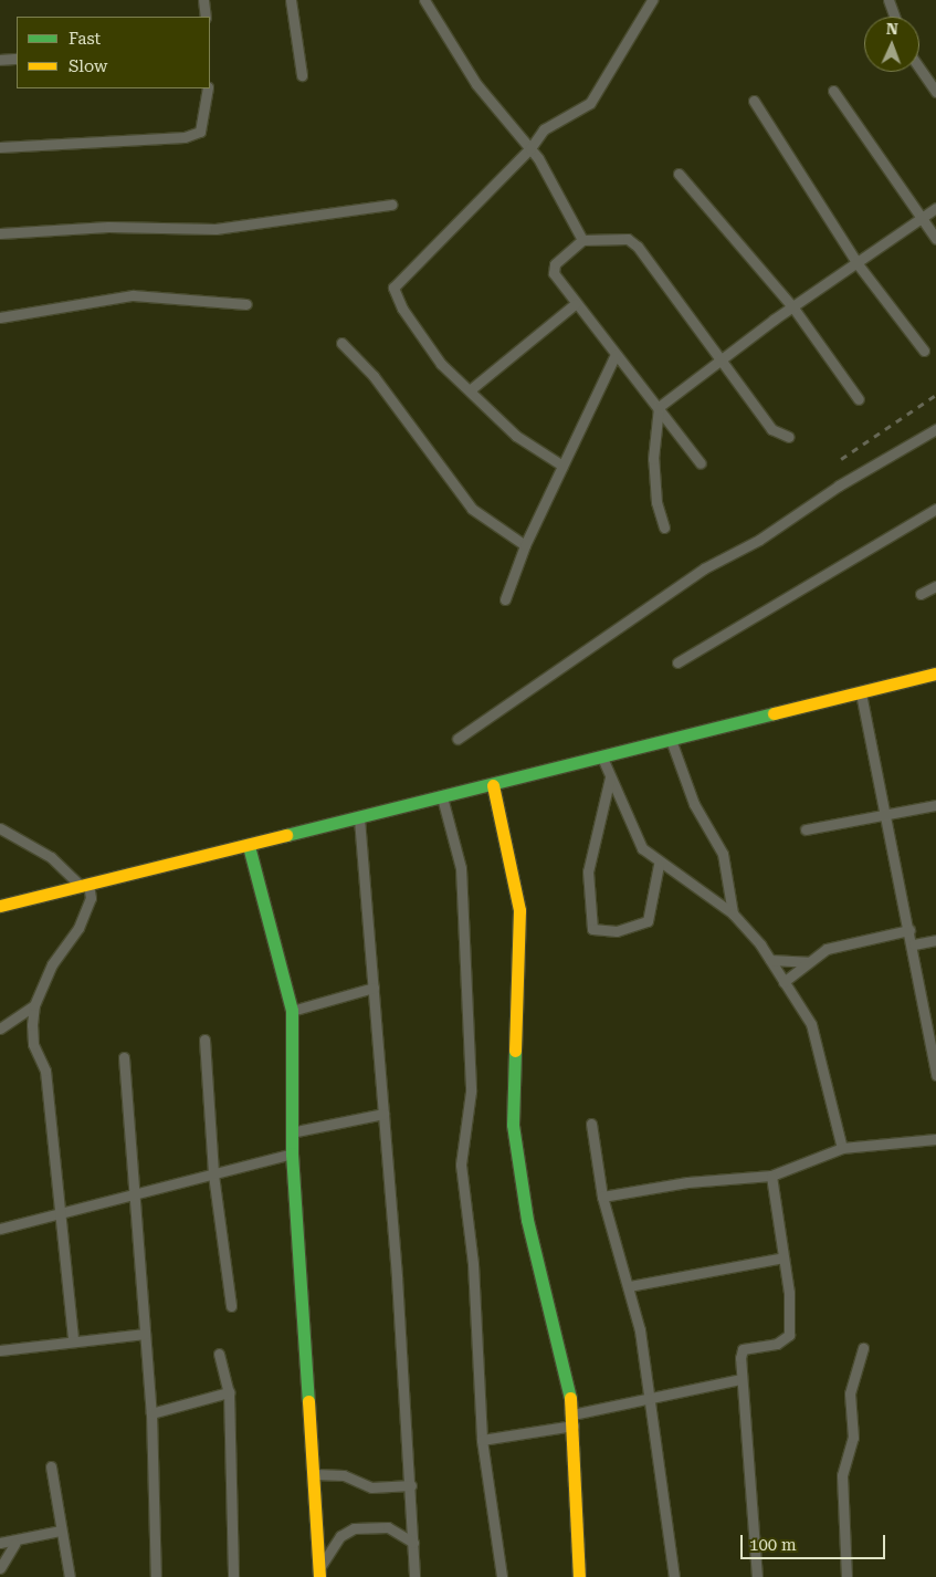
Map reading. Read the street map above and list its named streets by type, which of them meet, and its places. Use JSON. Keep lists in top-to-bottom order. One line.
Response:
{"legend":["Fast","Slow"],"scale_bar":"100 m","north":"top"}
